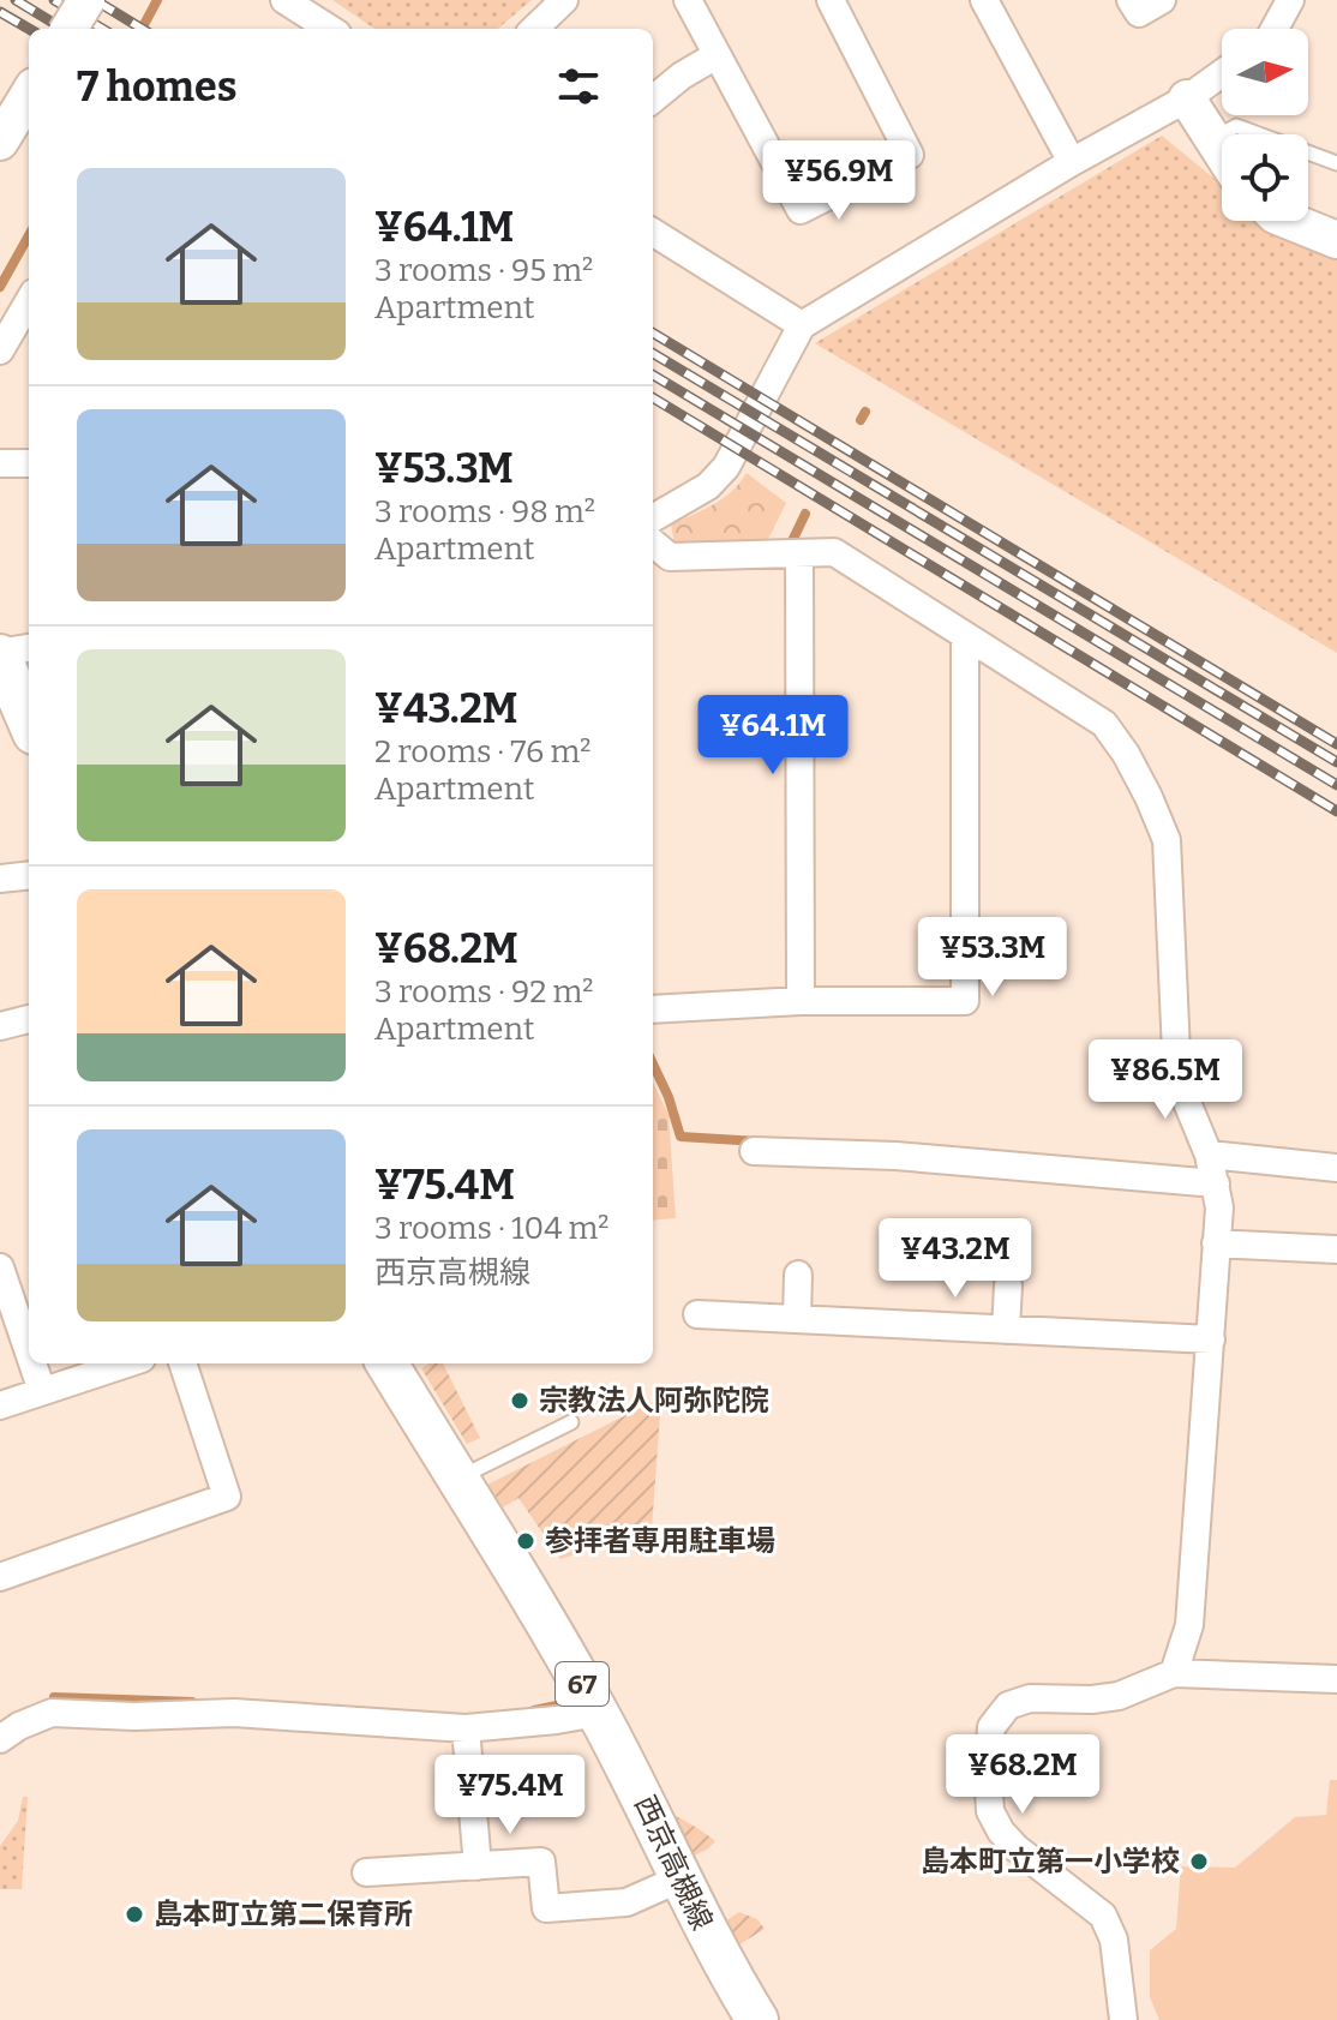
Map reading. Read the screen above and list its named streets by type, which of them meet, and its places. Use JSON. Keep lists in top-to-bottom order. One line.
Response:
{"streets":{"main road":["67","西京高槻線"]},"places":["宗教法人阿弥陀院","参拝者専用駐車場","島本町立第一小学校","島本町立第二保育所"],"north":"right","page":{"heading":"7 homes","price":["¥56.9M","¥64.1M","¥53.3M","¥86.5M","¥43.2M","¥68.2M","¥75.4M"],"list":[{"name":"¥64.1M","note":"3 rooms · 95 m² · Apartment"},{"name":"¥53.3M","note":"3 rooms · 98 m² · Apartment"},{"name":"¥43.2M","note":"2 rooms · 76 m² · Apartment"},{"name":"¥68.2M","note":"3 rooms · 92 m² · Apartment"},{"name":"¥75.4M","note":"3 rooms · 104 m² · 西京高槻線"}]}}
